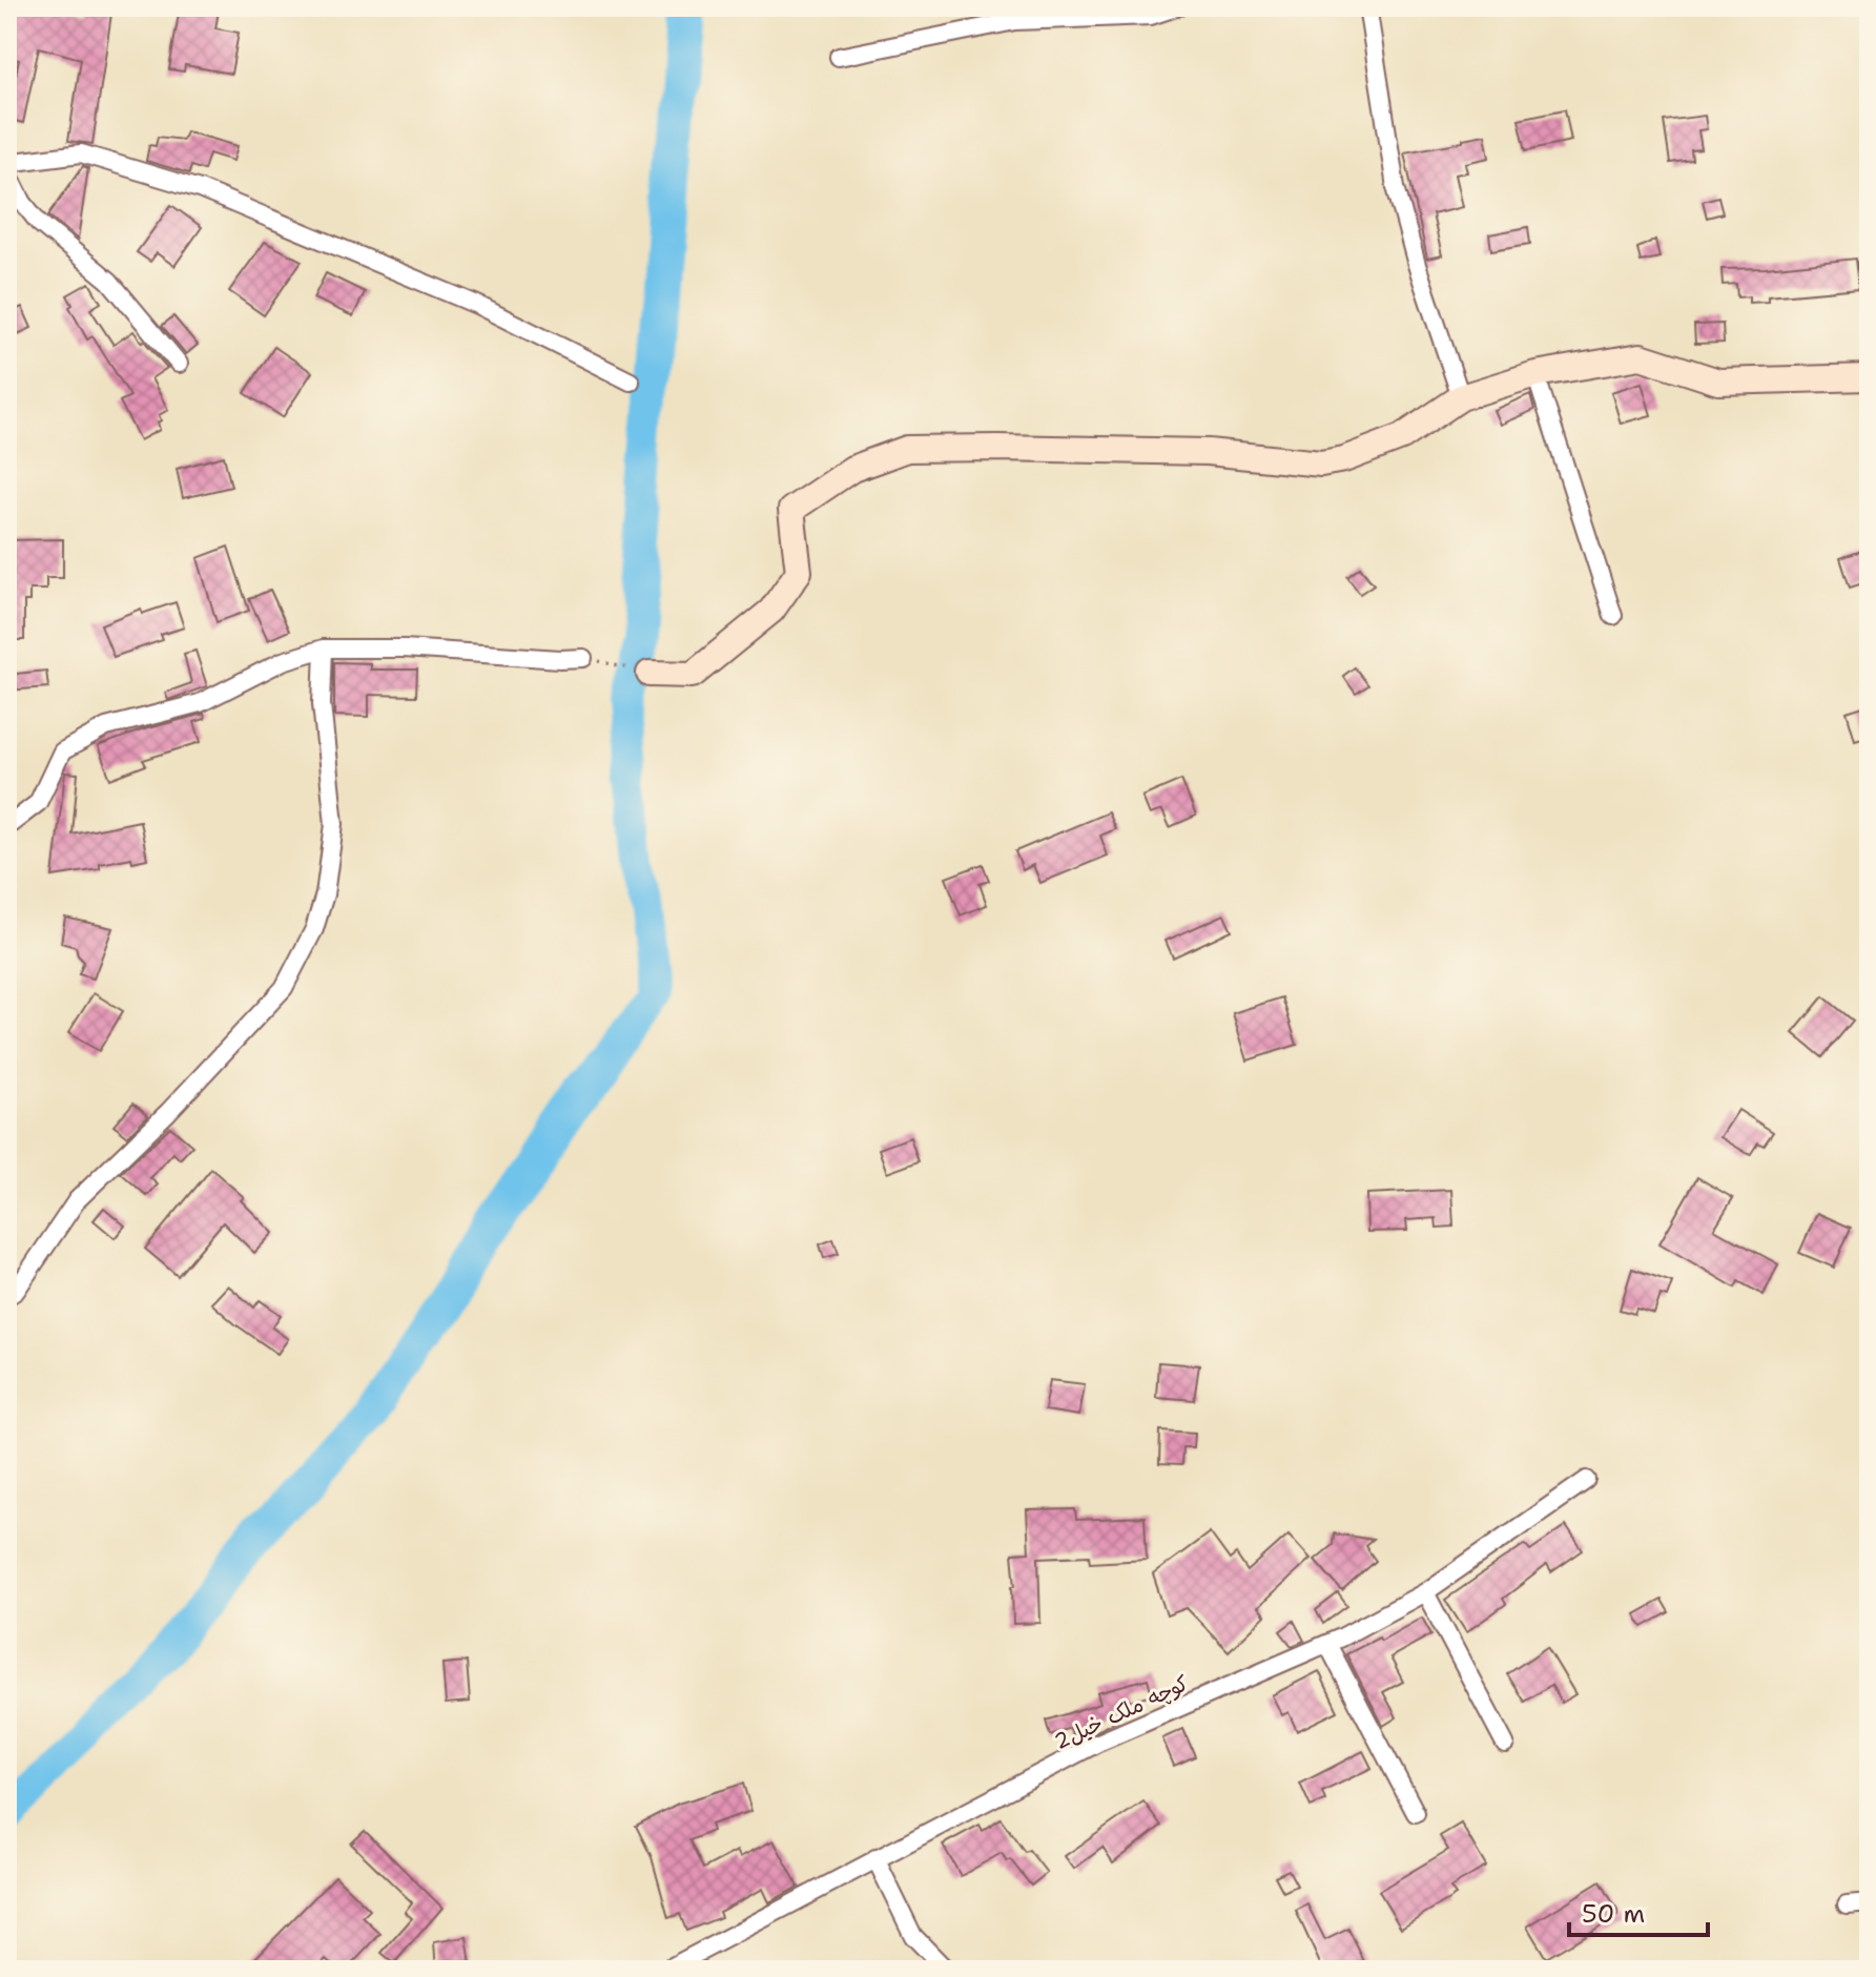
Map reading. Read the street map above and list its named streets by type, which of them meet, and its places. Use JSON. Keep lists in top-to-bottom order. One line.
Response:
{"streets":{"street":["کوچه ملک خیل2"]},"scale_bar":"50 m"}
